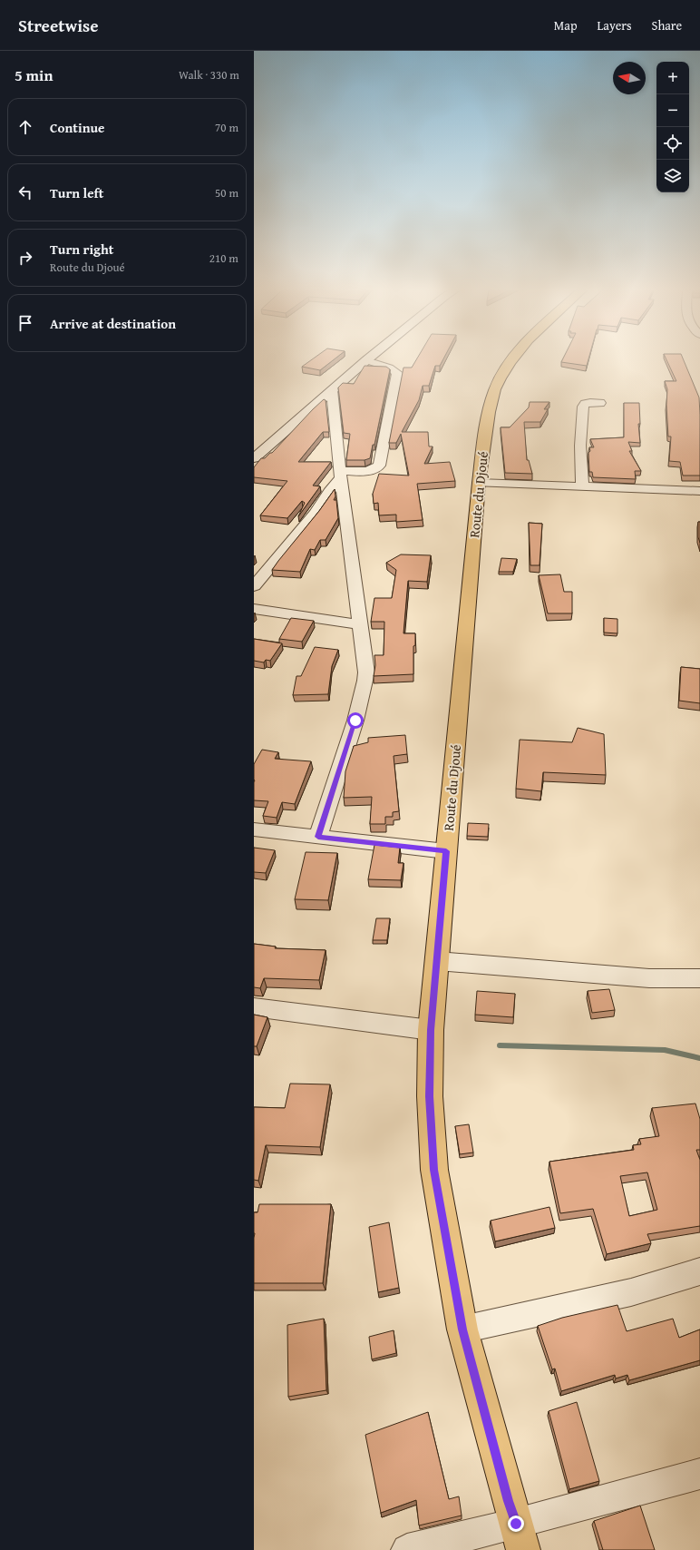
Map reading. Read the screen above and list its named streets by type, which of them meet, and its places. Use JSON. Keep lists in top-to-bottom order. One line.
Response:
{"streets":{"main road":["Route du Djoué"]},"north":"left","page":{"header":"Streetwise","nav":["Map","Layers","Share"],"heading":["5 min","Walk · 330 m"],"map_buttons":["+","−"],"list":[["Continue","70 m"],["Turn left","50 m"],["Turn right","Route du Djoué","210 m"],"Arrive at destination"]}}
